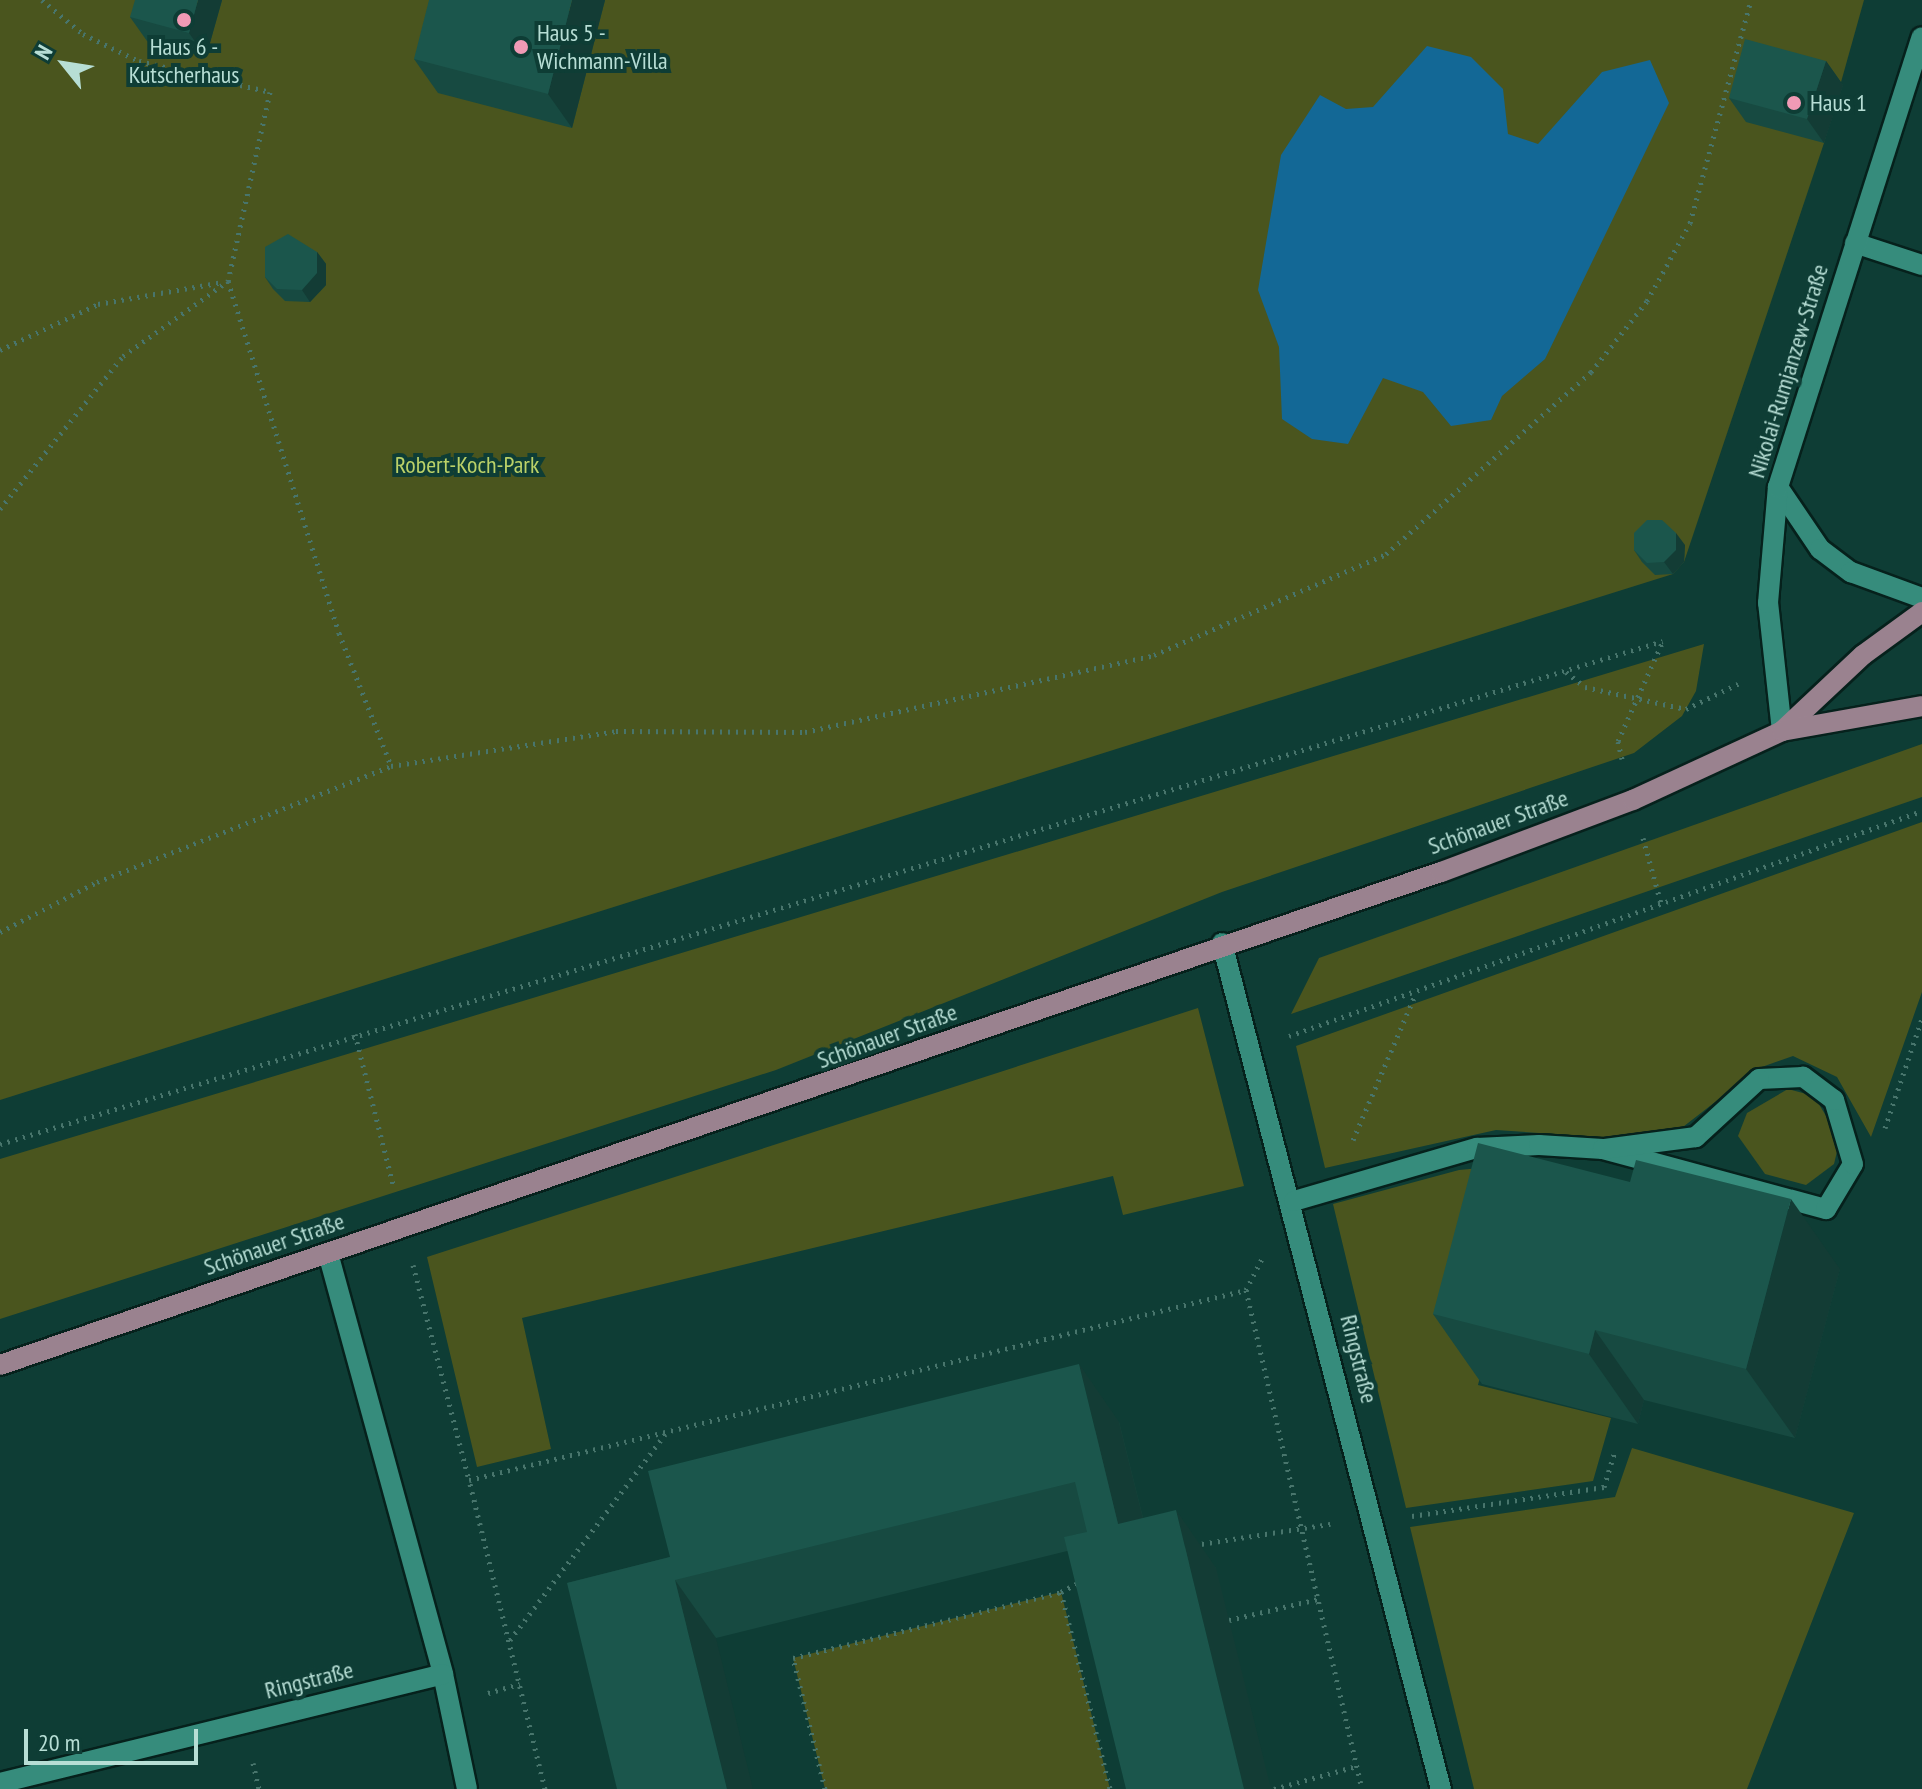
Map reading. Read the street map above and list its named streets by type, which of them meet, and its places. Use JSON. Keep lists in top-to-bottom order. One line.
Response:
{"streets":{"main road":["Schönauer Straße"],"street":["Nikolai-Rumjanzew-Straße","Ringstraße"]},"crossings":[["Nikolai-Rumjanzew-Straße","Schönauer Straße"],["Schönauer Straße","Ringstraße"]],"parks":["Robert-Koch-Park"],"places":["Haus 6 - Kutscherhaus","Haus 5 - Wichmann-Villa","Haus 1"],"scale_bar":"20 m","north":"top left"}
